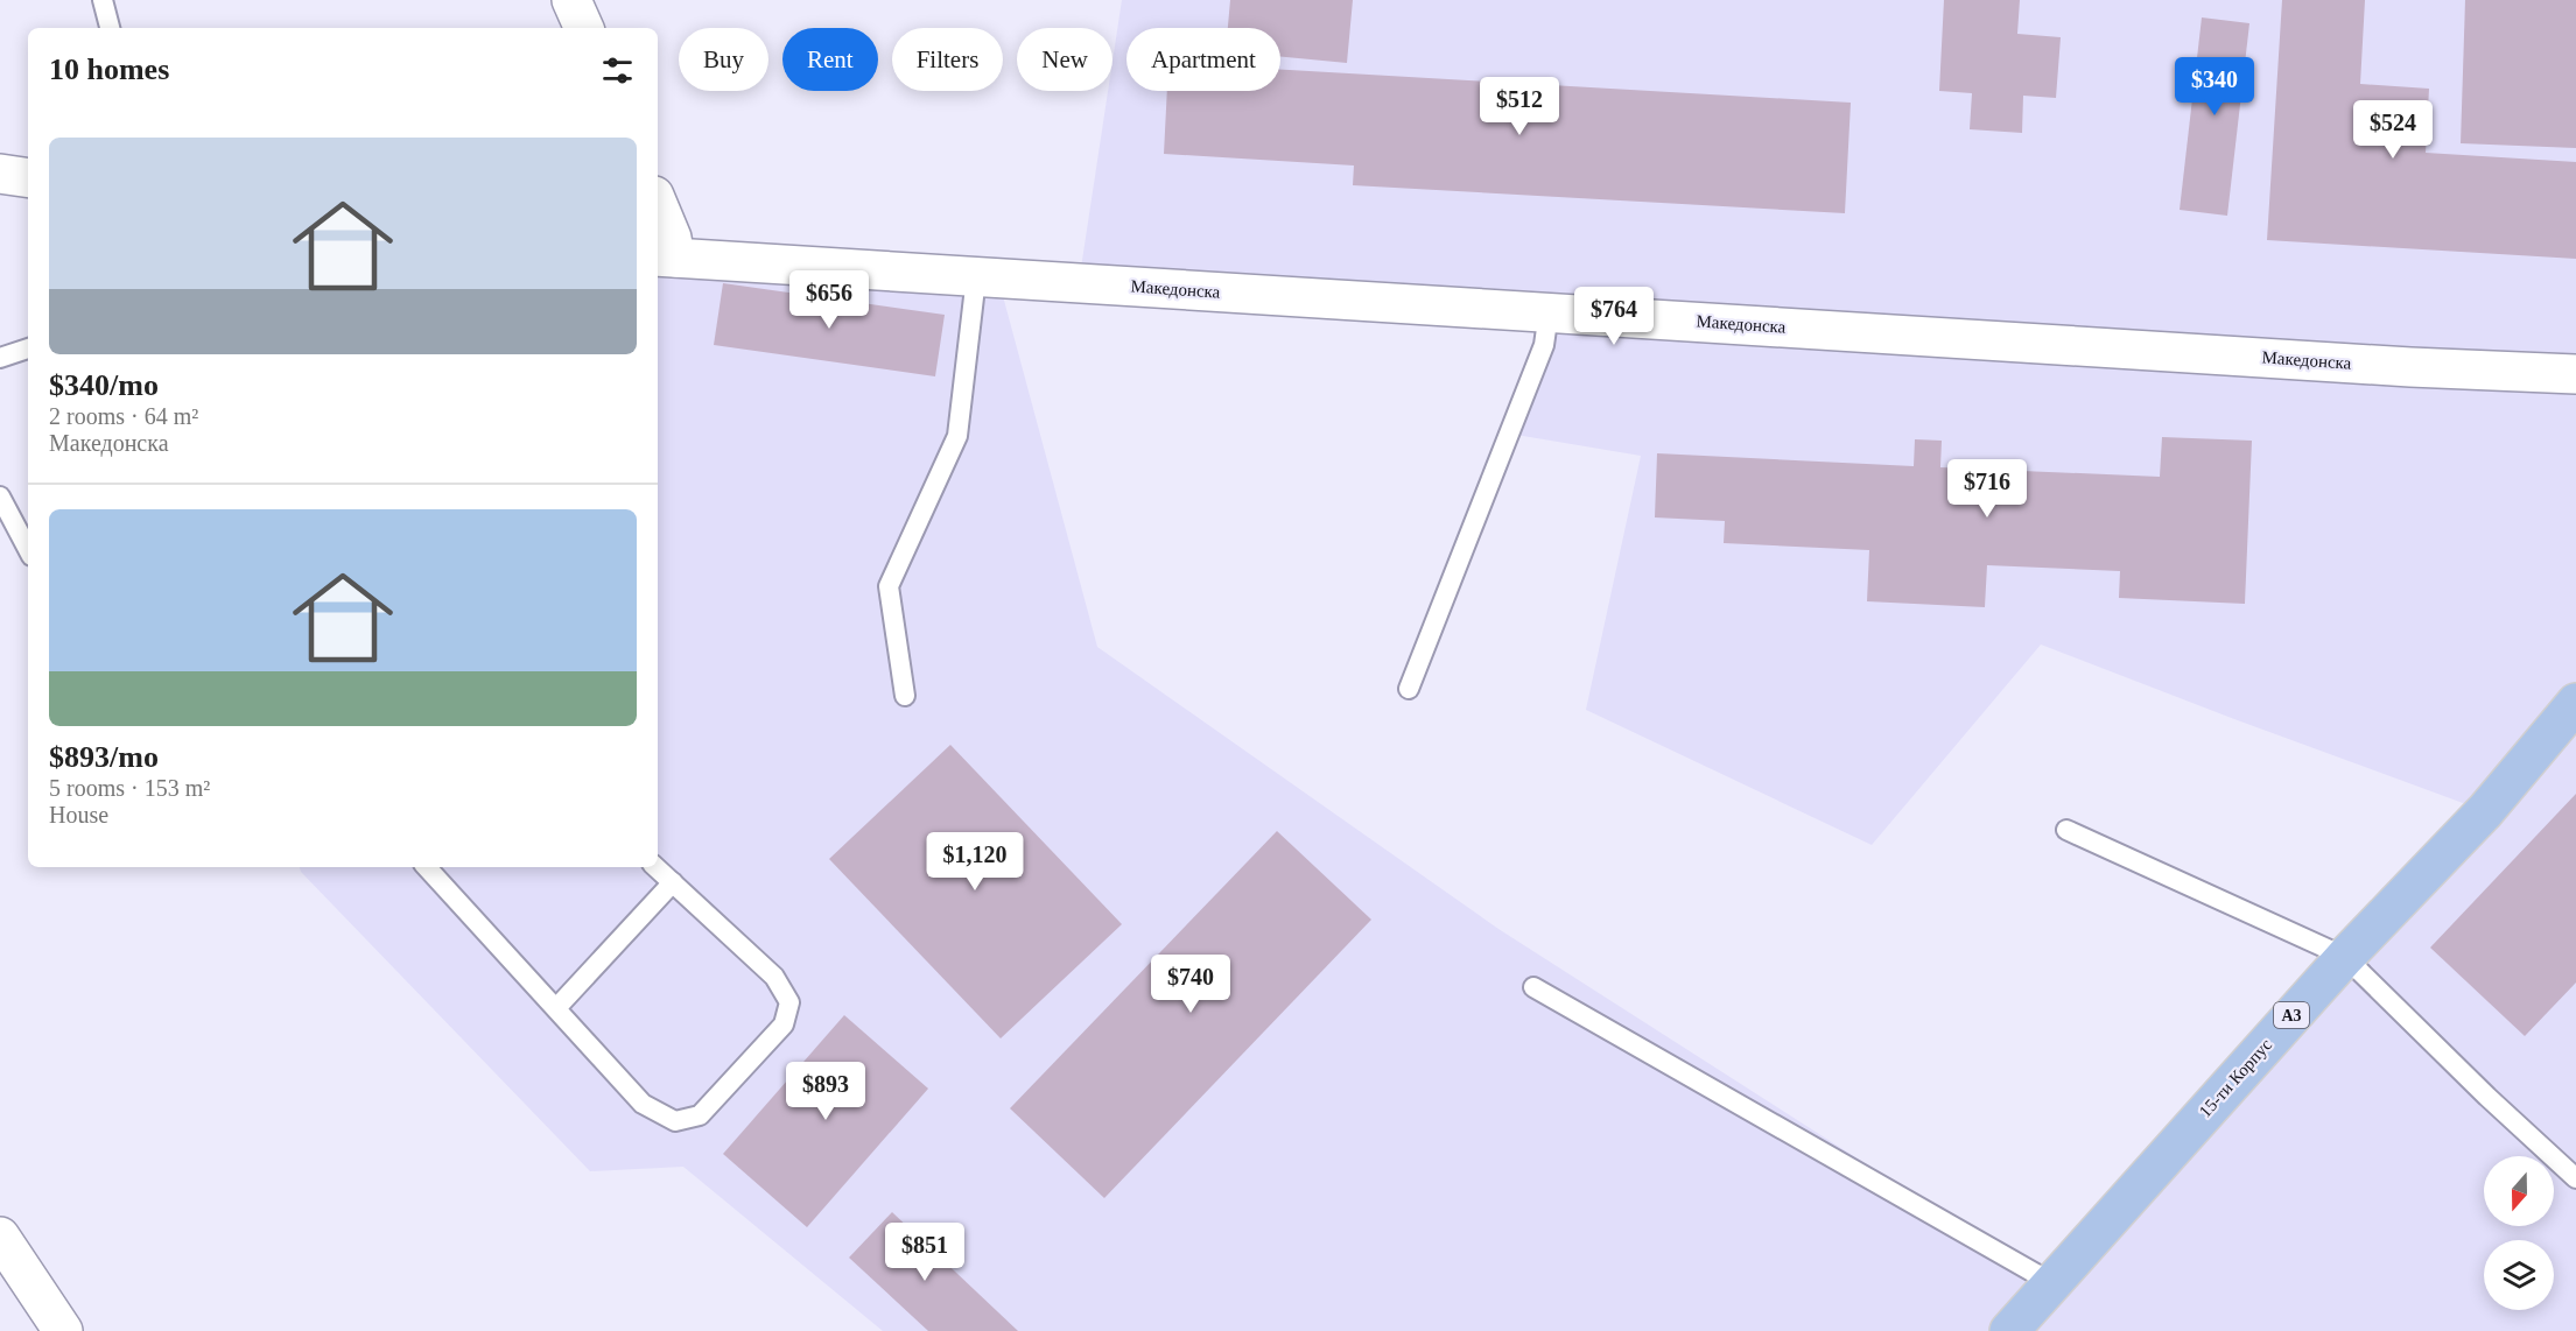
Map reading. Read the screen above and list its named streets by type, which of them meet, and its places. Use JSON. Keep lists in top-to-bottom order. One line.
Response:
{"streets":{"main road":["A3","15-ти Корпус"],"street":["Македонска"]},"north":"bottom","page":{"chip":["Buy","Rent","Filters","New","Apartment"],"heading":"10 homes","price":["$340","$512","$524","$656","$764","$716","$1,120","$740","$893","$851"],"list":[{"name":"$340/mo","note":"2 rooms · 64 m² · Македонска"},{"name":"$893/mo","note":"5 rooms · 153 m² · House"}]}}
